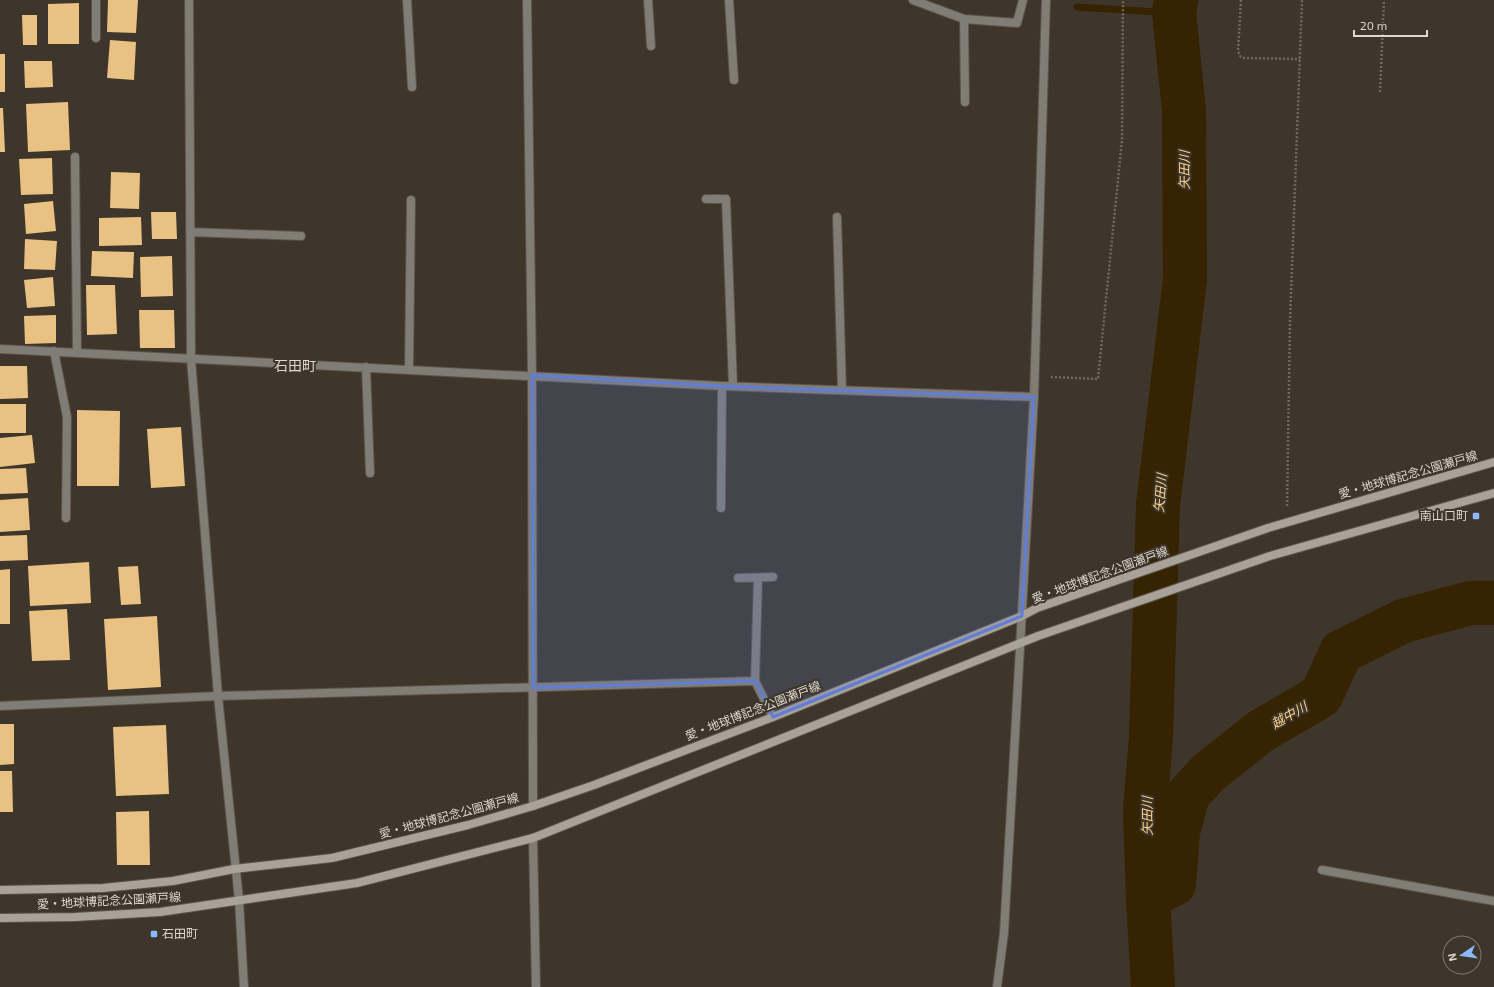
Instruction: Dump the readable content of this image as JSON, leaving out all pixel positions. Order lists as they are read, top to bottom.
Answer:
{
  "streets": {
    "main road": ["愛・地球博記念公園瀬戸線"]
  },
  "districts": ["石田町"],
  "water": ["矢田川", "越中川"],
  "places": {
    "transit": ["南山口町", "石田町"]
  },
  "scale_bar": "20 m",
  "north": "left"
}
